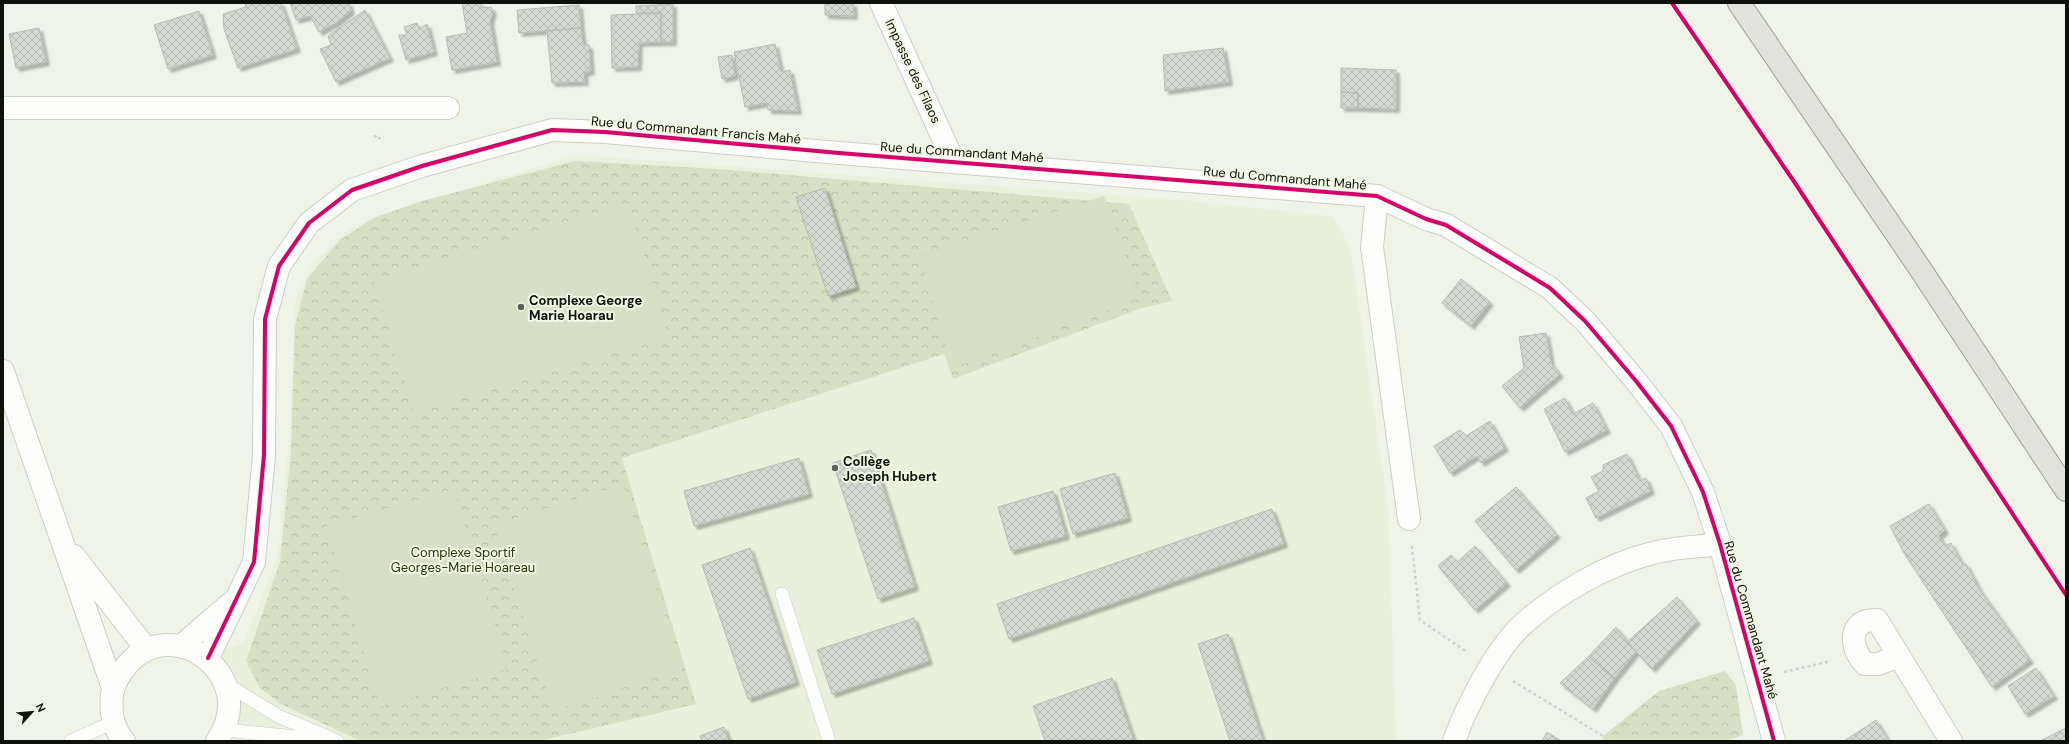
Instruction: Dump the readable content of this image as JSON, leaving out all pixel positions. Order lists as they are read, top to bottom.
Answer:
{
  "streets": {
    "street": ["Impasse des Filaos", "Rue du Commandant Francis Mahé", "Rue du Commandant Mahé"]
  },
  "crossings": [
    ["Impasse des Filaos", "Rue du Commandant Mahé"],
    ["Rue du Commandant Francis Mahé", "Rue du Commandant Mahé"]
  ],
  "parks": ["Complexe Sportif Georges-Marie Hoareau"],
  "places": ["Complexe George Marie Hoarau", "Collège Joseph Hubert"],
  "north": "top right"
}
